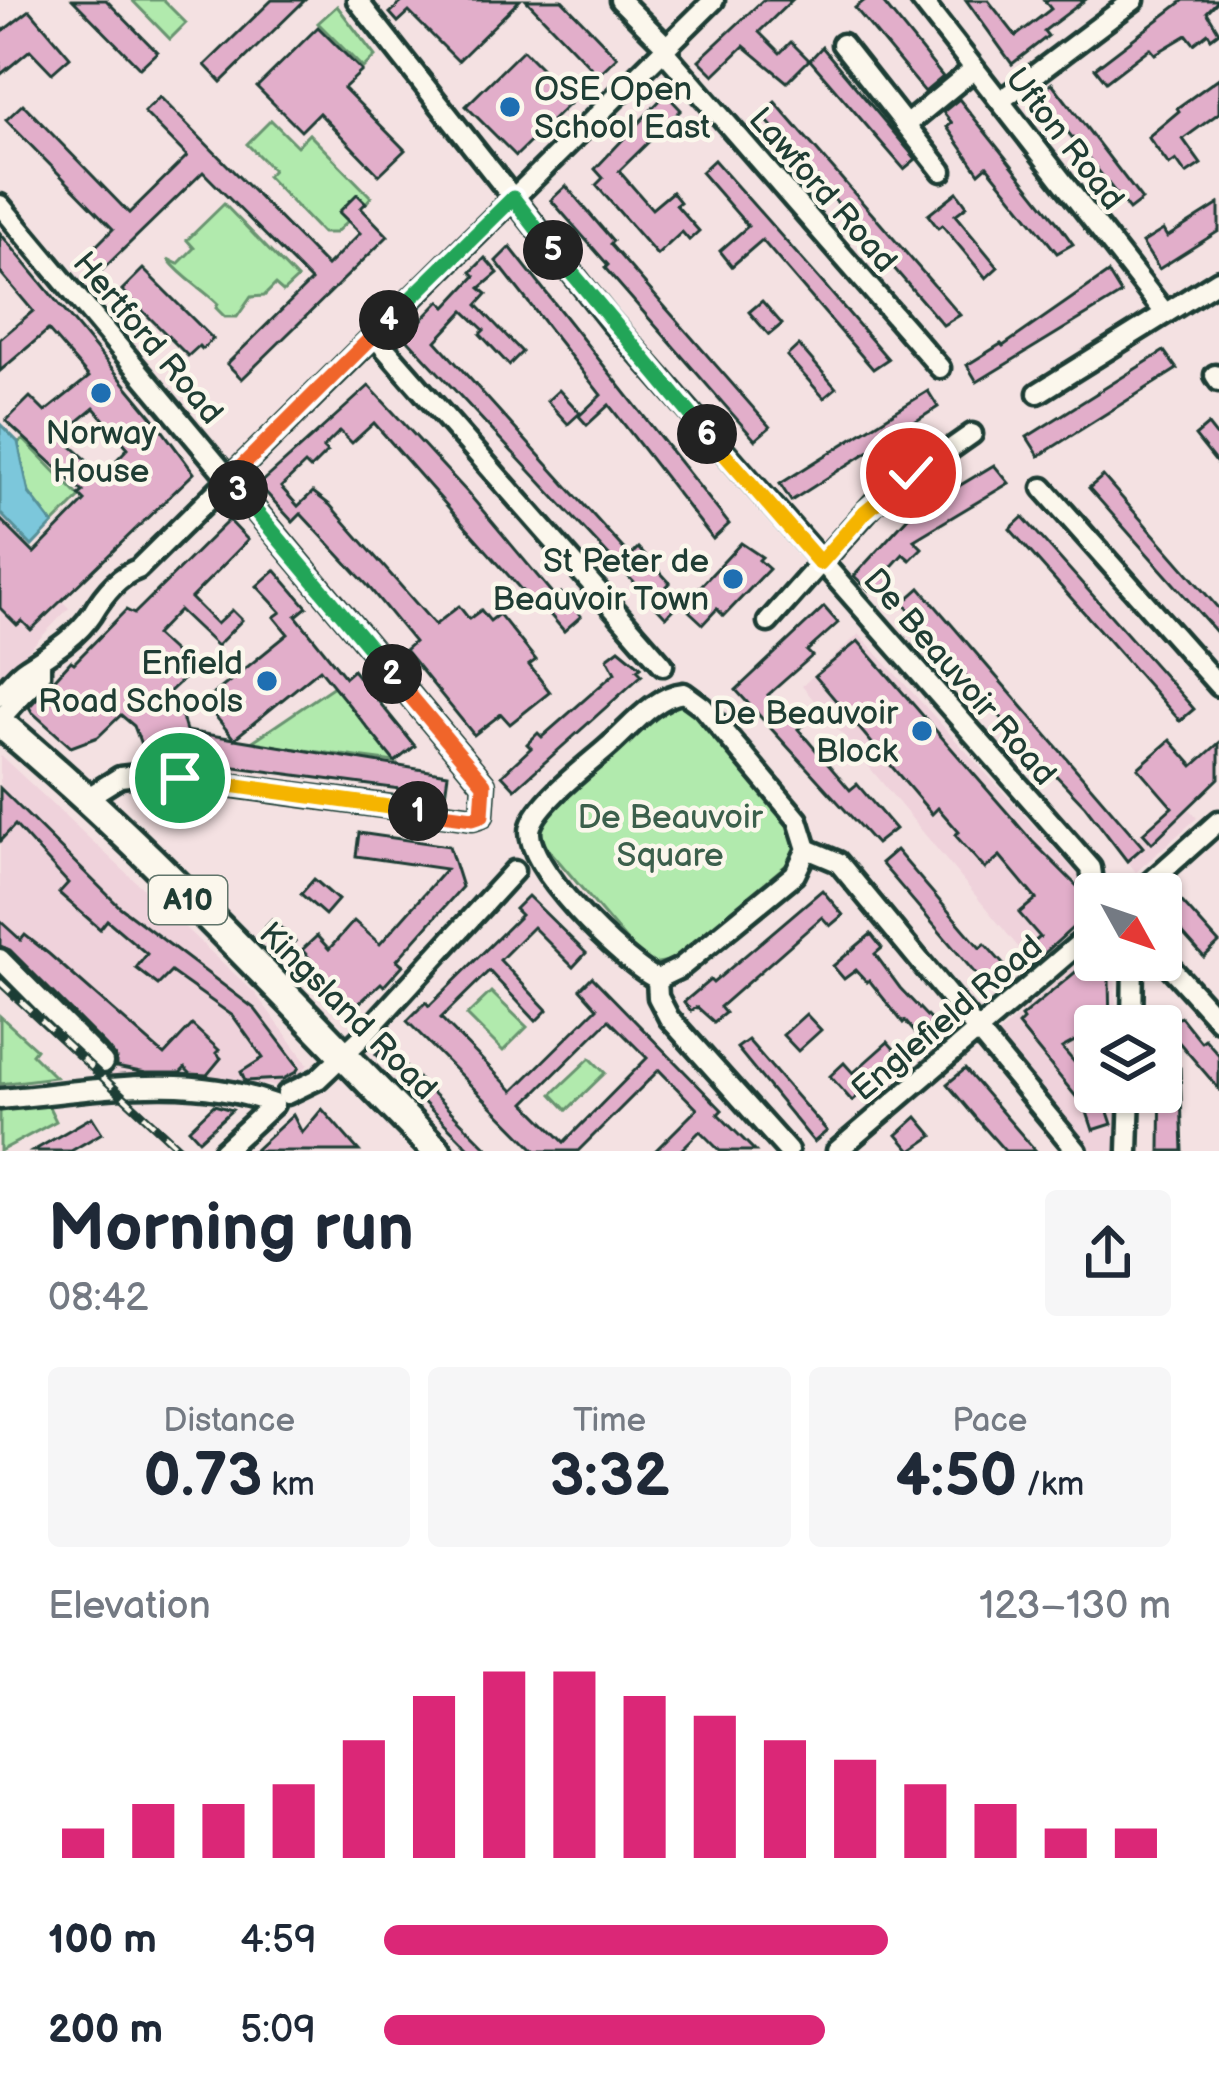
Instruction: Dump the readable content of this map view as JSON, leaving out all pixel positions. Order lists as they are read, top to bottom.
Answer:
{
  "streets": {
    "highway": ["A10", "Kingsland Road"],
    "street": [
      "Ufton Road",
      "Lawford Road",
      "Hertford Road",
      "De Beauvoir Road",
      "Englefield Road"
    ]
  },
  "crossings": [
    ["Hertford Road", "Kingsland Road"]
  ],
  "parks": ["De Beauvoir Square"],
  "places": [
    "OSE Open School East",
    "Norway House",
    "St Peter de Beauvoir Town",
    "Enfield Road Schools",
    "De Beauvoir Block"
  ],
  "north": "bottom right",
  "page": {
    "pins": [
      "5",
      "4",
      "6",
      "3",
      "2",
      "1"
    ],
    "heading": ["Morning run", "08:42"],
    "stats": [
      ["Distance", "0.73 km"],
      ["Time", "3:32"],
      ["Pace", "4:50 /km"]
    ],
    "chart": ["Elevation", "123–130 m"],
    "list": [
      {
        "name": "100 m",
        "note": "4:59"
      },
      {
        "name": "200 m",
        "note": "5:09"
      }
    ]
  }
}
